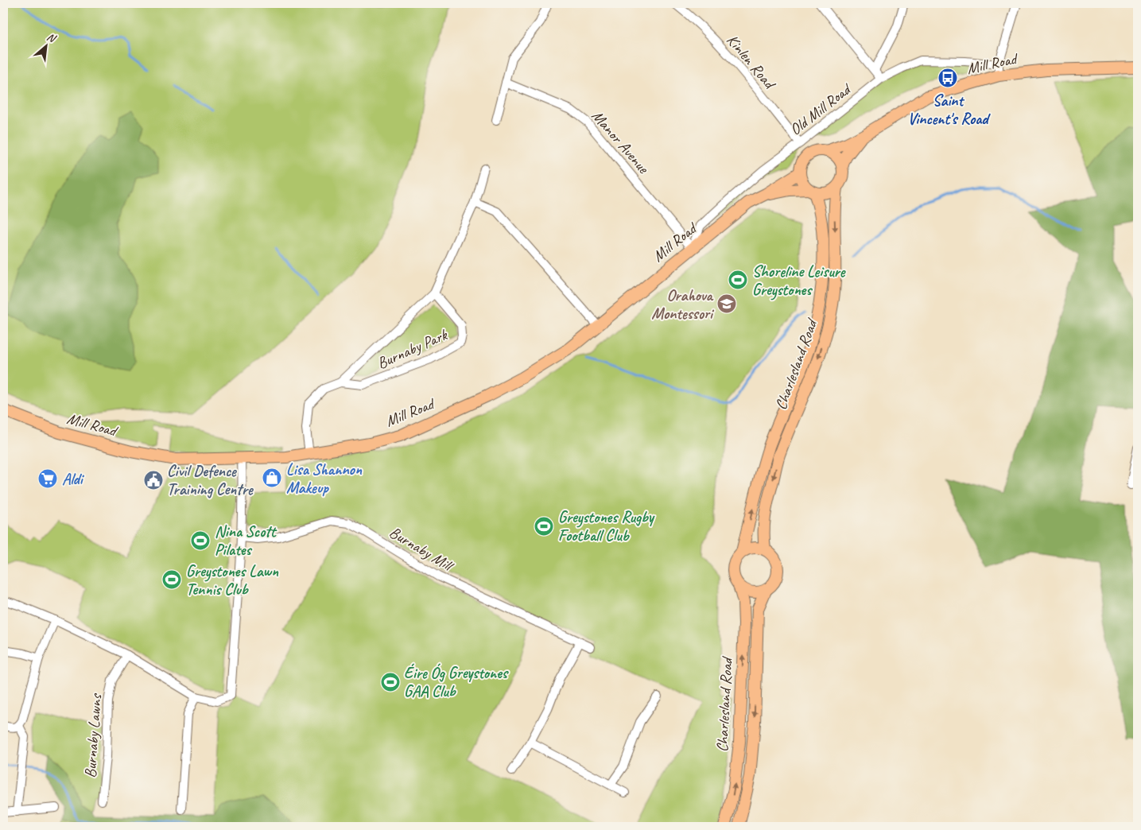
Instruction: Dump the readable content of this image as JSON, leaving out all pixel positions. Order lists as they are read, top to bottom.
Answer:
{
  "streets": {
    "main road": ["Mill Road", "Charlesland Road"],
    "street": [
      "Kinlen Road",
      "Old Mill Road",
      "Manor Avenue",
      "Burnaby Park",
      "Burnaby Mill",
      "Burnaby Lawns"
    ]
  },
  "crossings": [
    ["Kinlen Road", "Old Mill Road"],
    ["Mill Road", "Old Mill Road"],
    ["Mill Road", "Manor Avenue"],
    ["Mill Road", "Burnaby Park"],
    ["Mill Road", "Charlesland Road"],
    ["Old Mill Road", "Manor Avenue"]
  ],
  "places": {
    "bus stop": ["Saint Vincent's Road"],
    "sports": [
      "Shoreline Leisure Greystones",
      "Greystones Rugby Football Club",
      "Nina Scott Pilates",
      "Greystones Lawn Tennis Club",
      "Éire Óg Greystones GAA Club"
    ],
    "school or university": ["Orahova Montessori"],
    "shop": ["Lisa Shannon Makeup"],
    "supermarket": ["Aldi"],
    "public building": ["Civil Defence Training Centre"]
  },
  "north": "top right"
}
